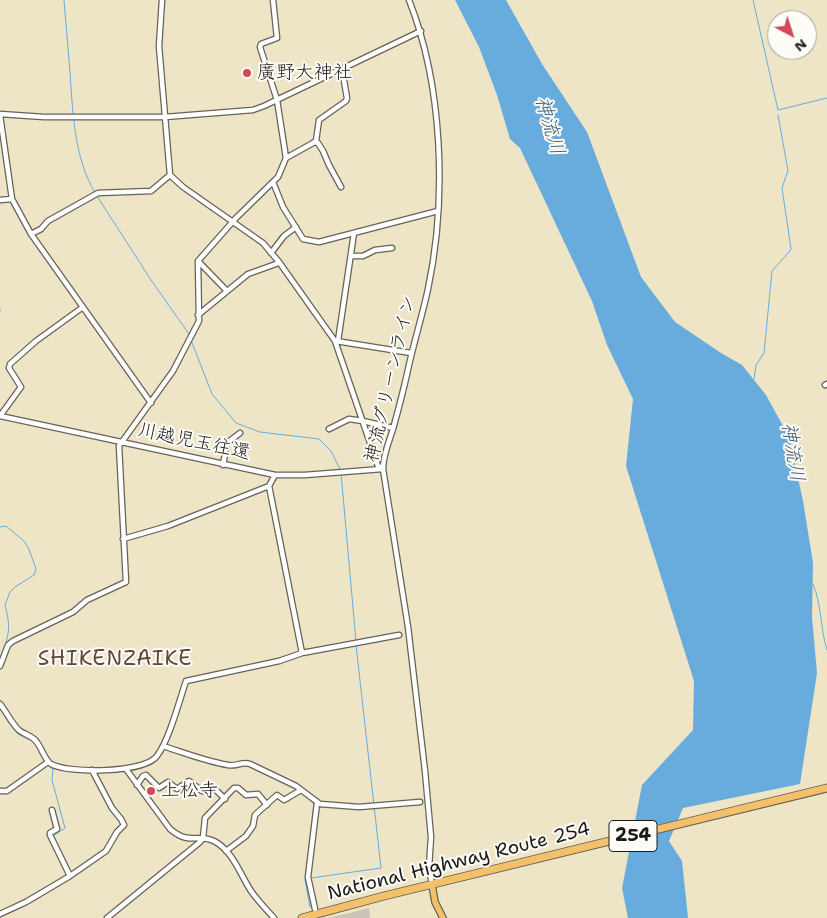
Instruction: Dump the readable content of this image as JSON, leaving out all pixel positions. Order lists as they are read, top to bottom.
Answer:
{
  "streets": {
    "highway": ["254", "National Highway Route 254"],
    "street": ["神流グリーンライン", "川越児玉往還"]
  },
  "crossings": [
    ["神流グリーンライン", "川越児玉往還"],
    ["神流グリーンライン", "National Highway Route 254"]
  ],
  "districts": ["SHIKENZAIKE"],
  "water": ["神流川"],
  "places": ["廣野大神社", "上松寺"],
  "north": "bottom right"
}
